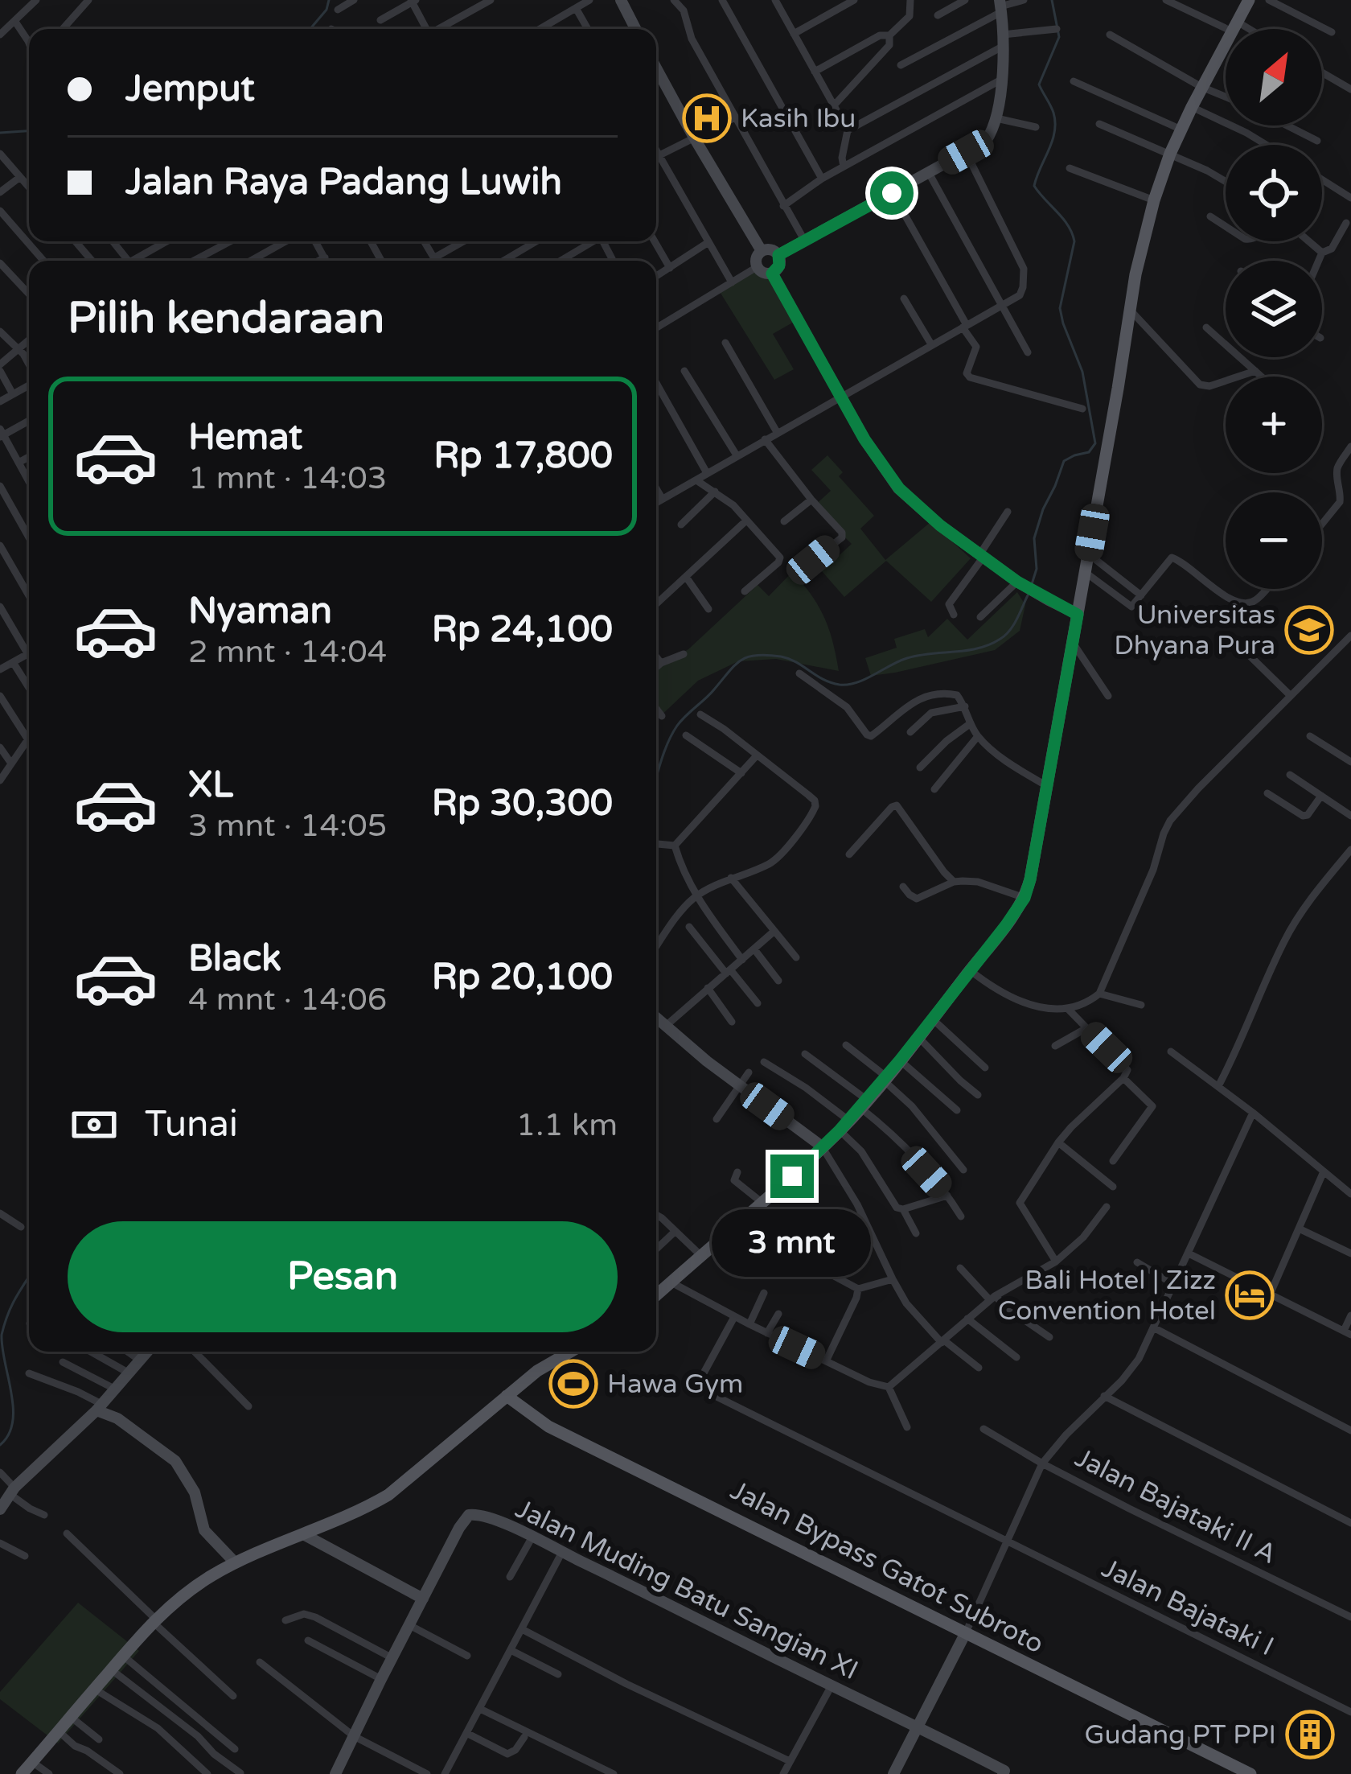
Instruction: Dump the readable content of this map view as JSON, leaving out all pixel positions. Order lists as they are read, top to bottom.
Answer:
{
  "streets": {
    "main road": ["Jalan Bypass Gatot Subroto"],
    "street": ["Jalan Bajataki II A", "Jalan Muding Batu Sangian XI", "Jalan Bajataki I"]
  },
  "places": {
    "hospital": ["Kasih Ibu"],
    "school or university": ["Universitas Dhyana Pura"],
    "hotel": ["Bali Hotel | Zizz Convention Hotel"],
    "sports": ["Hawa Gym"],
    "building": ["Gudang PT PPI"]
  },
  "north": "top right",
  "page": {
    "map_buttons": ["+", "−"],
    "banner": ["Jemput", "Jalan Raya Padang Luwih"],
    "heading": "Pilih kendaraan",
    "list": [
      {
        "name": "Hemat",
        "note": "1 mnt · 14:03",
        "value": "Rp 17,800"
      },
      {
        "name": "Nyaman",
        "note": "2 mnt · 14:04",
        "value": "Rp 24,100"
      },
      {
        "name": "XL",
        "note": "3 mnt · 14:05",
        "value": "Rp 30,300"
      },
      {
        "name": "Black",
        "note": "4 mnt · 14:06",
        "value": "Rp 20,100"
      }
    ],
    "pay": ["Tunai", "1.1 km"],
    "buttons": "Pesan",
    "bubble": "3 mnt"
  }
}
